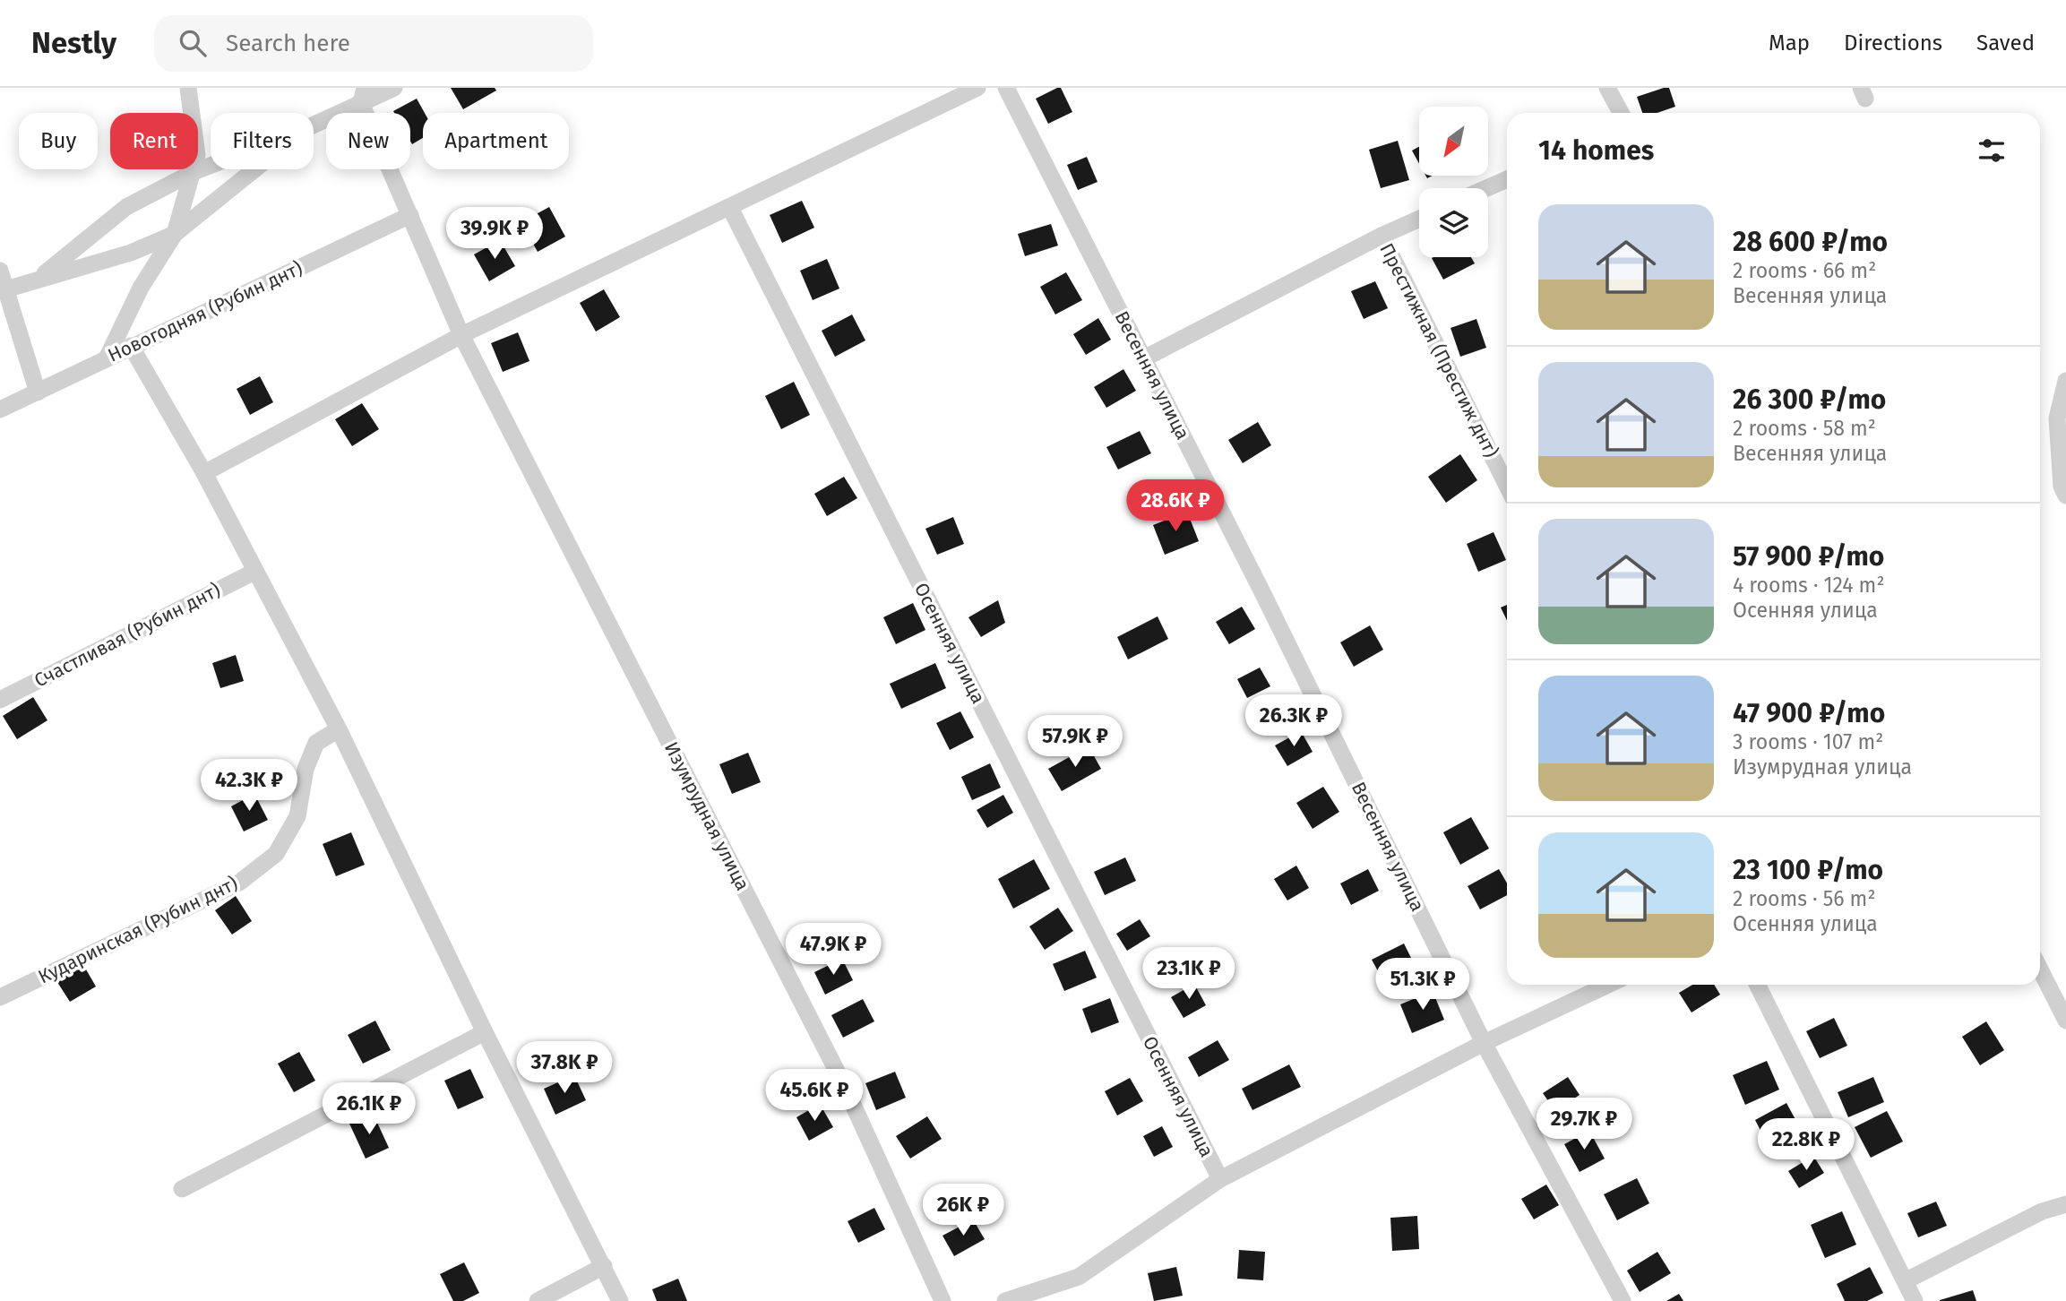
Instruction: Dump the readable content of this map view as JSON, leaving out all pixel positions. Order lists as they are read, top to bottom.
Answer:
{
  "streets": {
    "street": [
      "Новогодняя (Рубин днт)",
      "Престижная (Престиж днт)",
      "Весенняя улица",
      "Счастливая (Рубин днт)",
      "Осенняя улица",
      "Изумрудная улица",
      "Кударинская (Рубин днт)"
    ]
  },
  "crossings": [
    ["Новогодняя (Рубин днт)", "Изумрудная улица"]
  ],
  "north": "bottom left",
  "page": {
    "header": "Nestly",
    "search": "Search here",
    "nav": ["Map", "Directions", "Saved"],
    "chip": [
      "Buy",
      "Rent",
      "Filters",
      "New",
      "Apartment"
    ],
    "heading": "14 homes",
    "list": [
      {
        "name": "28 600 ₽/mo",
        "note": "2 rooms · 66 m² · Весенняя улица"
      },
      {
        "name": "26 300 ₽/mo",
        "note": "2 rooms · 58 m² · Весенняя улица"
      },
      {
        "name": "57 900 ₽/mo",
        "note": "4 rooms · 124 m² · Осенняя улица"
      },
      {
        "name": "47 900 ₽/mo",
        "note": "3 rooms · 107 m² · Изумрудная улица"
      },
      {
        "name": "23 100 ₽/mo",
        "note": "2 rooms · 56 m² · Осенняя улица"
      }
    ],
    "price": [
      "39.9K ₽",
      "28.6K ₽",
      "26.3K ₽",
      "57.9K ₽",
      "42.3K ₽",
      "47.9K ₽",
      "23.1K ₽",
      "51.3K ₽",
      "37.8K ₽",
      "45.6K ₽",
      "26.1K ₽",
      "29.7K ₽",
      "22.8K ₽",
      "26K ₽"
    ]
  }
}
